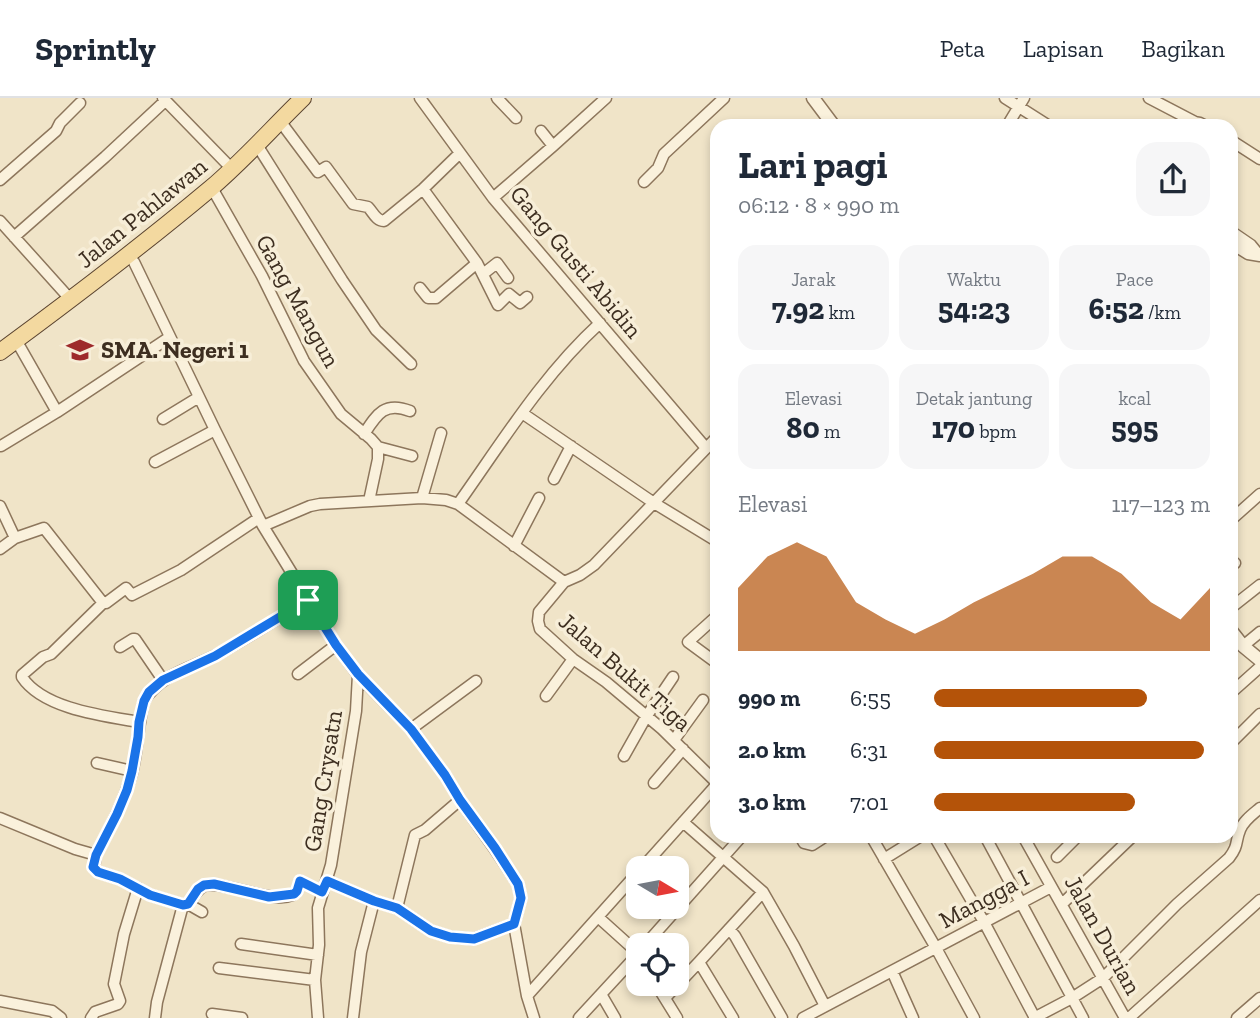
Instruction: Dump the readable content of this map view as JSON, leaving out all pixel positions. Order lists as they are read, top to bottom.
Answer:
{
  "streets": {
    "main road": ["Jalan Pahlawan"],
    "street": [
      "Gang Gusti Abidin",
      "Gang Mangun",
      "Jalan Bukit Tiga",
      "Gang Crysatn",
      "Mangga I",
      "Jalan Durian"
    ]
  },
  "crossings": [
    ["Jalan Pahlawan", "Gang Mangun"],
    ["Mangga I", "Jalan Durian"]
  ],
  "places": {
    "school or university": ["SMA. Negeri 1"]
  },
  "north": "right",
  "page": {
    "header": "Sprintly",
    "nav": ["Peta", "Lapisan", "Bagikan"],
    "heading": ["Lari pagi", "06:12 · 8 × 990 m"],
    "stats": [
      ["Jarak", "7.92 km"],
      ["Waktu", "54:23"],
      ["Pace", "6:52 /km"],
      ["Elevasi", "80 m"],
      ["Detak jantung", "170 bpm"],
      ["kcal", "595"]
    ],
    "chart": ["Elevasi", "117–123 m"],
    "list": [
      {
        "name": "990 m",
        "note": "6:55"
      },
      {
        "name": "2.0 km",
        "note": "6:31"
      },
      {
        "name": "3.0 km",
        "note": "7:01"
      }
    ]
  }
}
